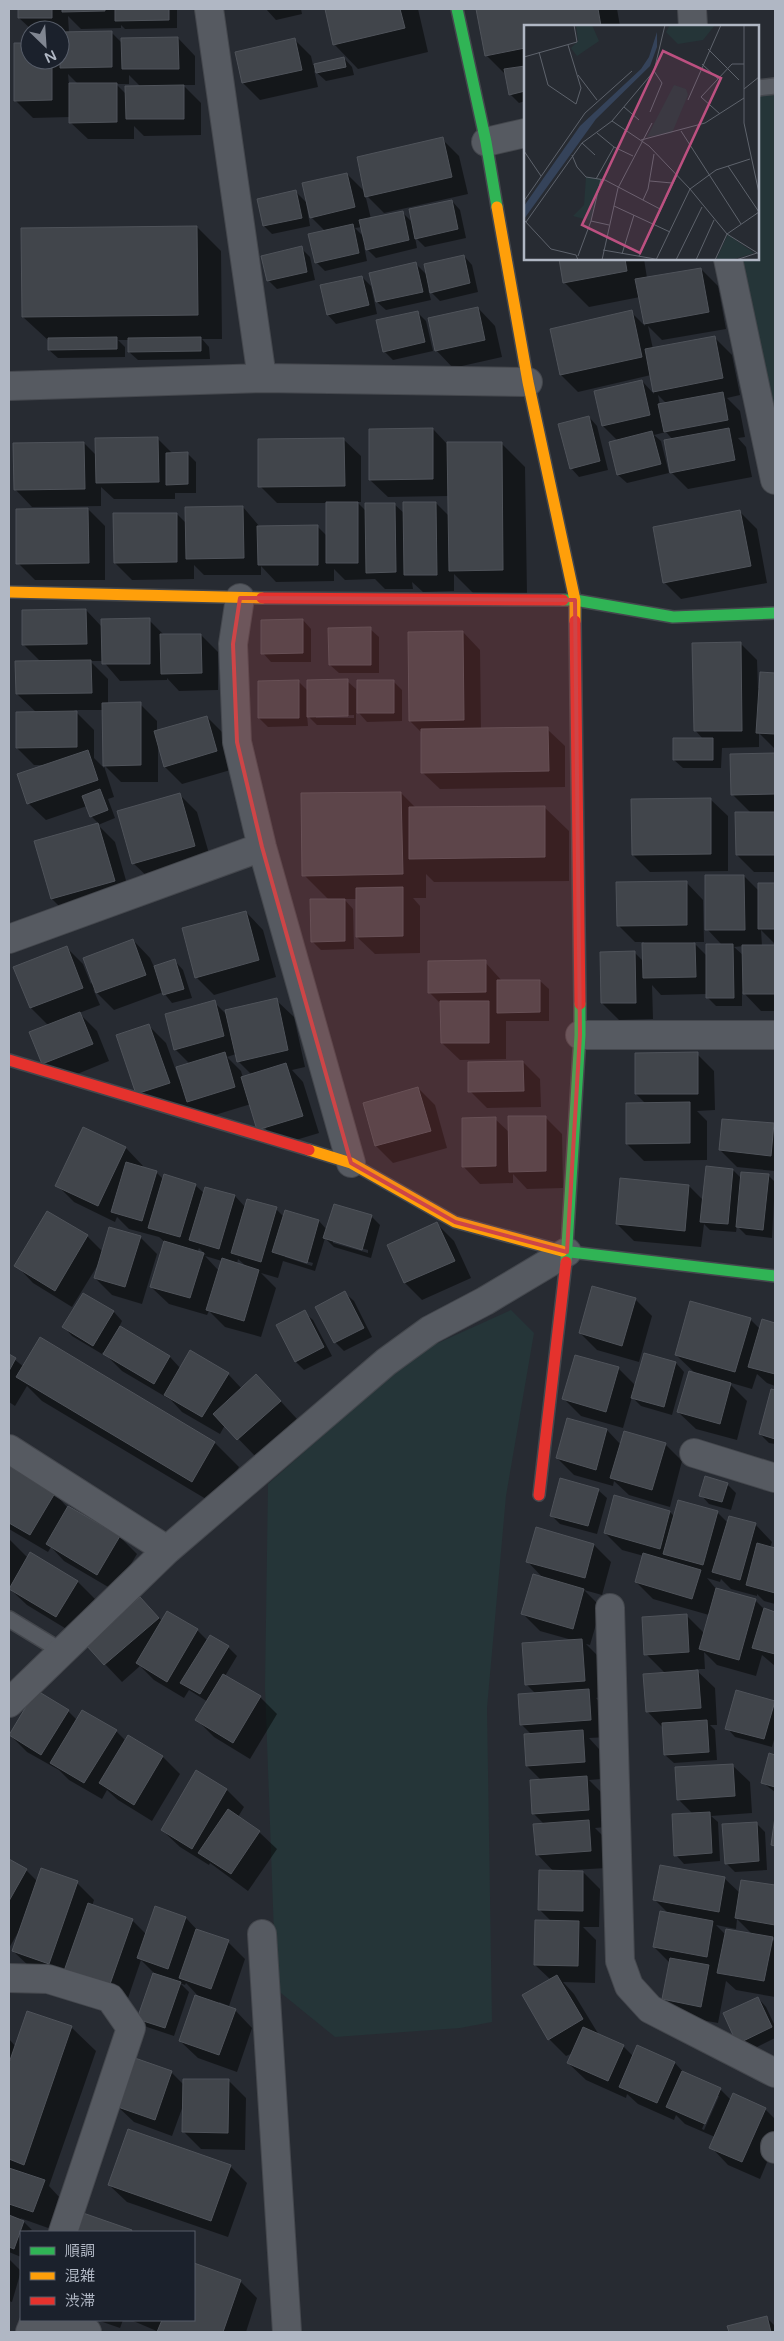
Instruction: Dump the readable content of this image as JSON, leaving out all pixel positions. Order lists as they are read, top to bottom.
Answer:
{
  "legend": ["順調", "混雑", "渋滞"],
  "north": "bottom right"
}
